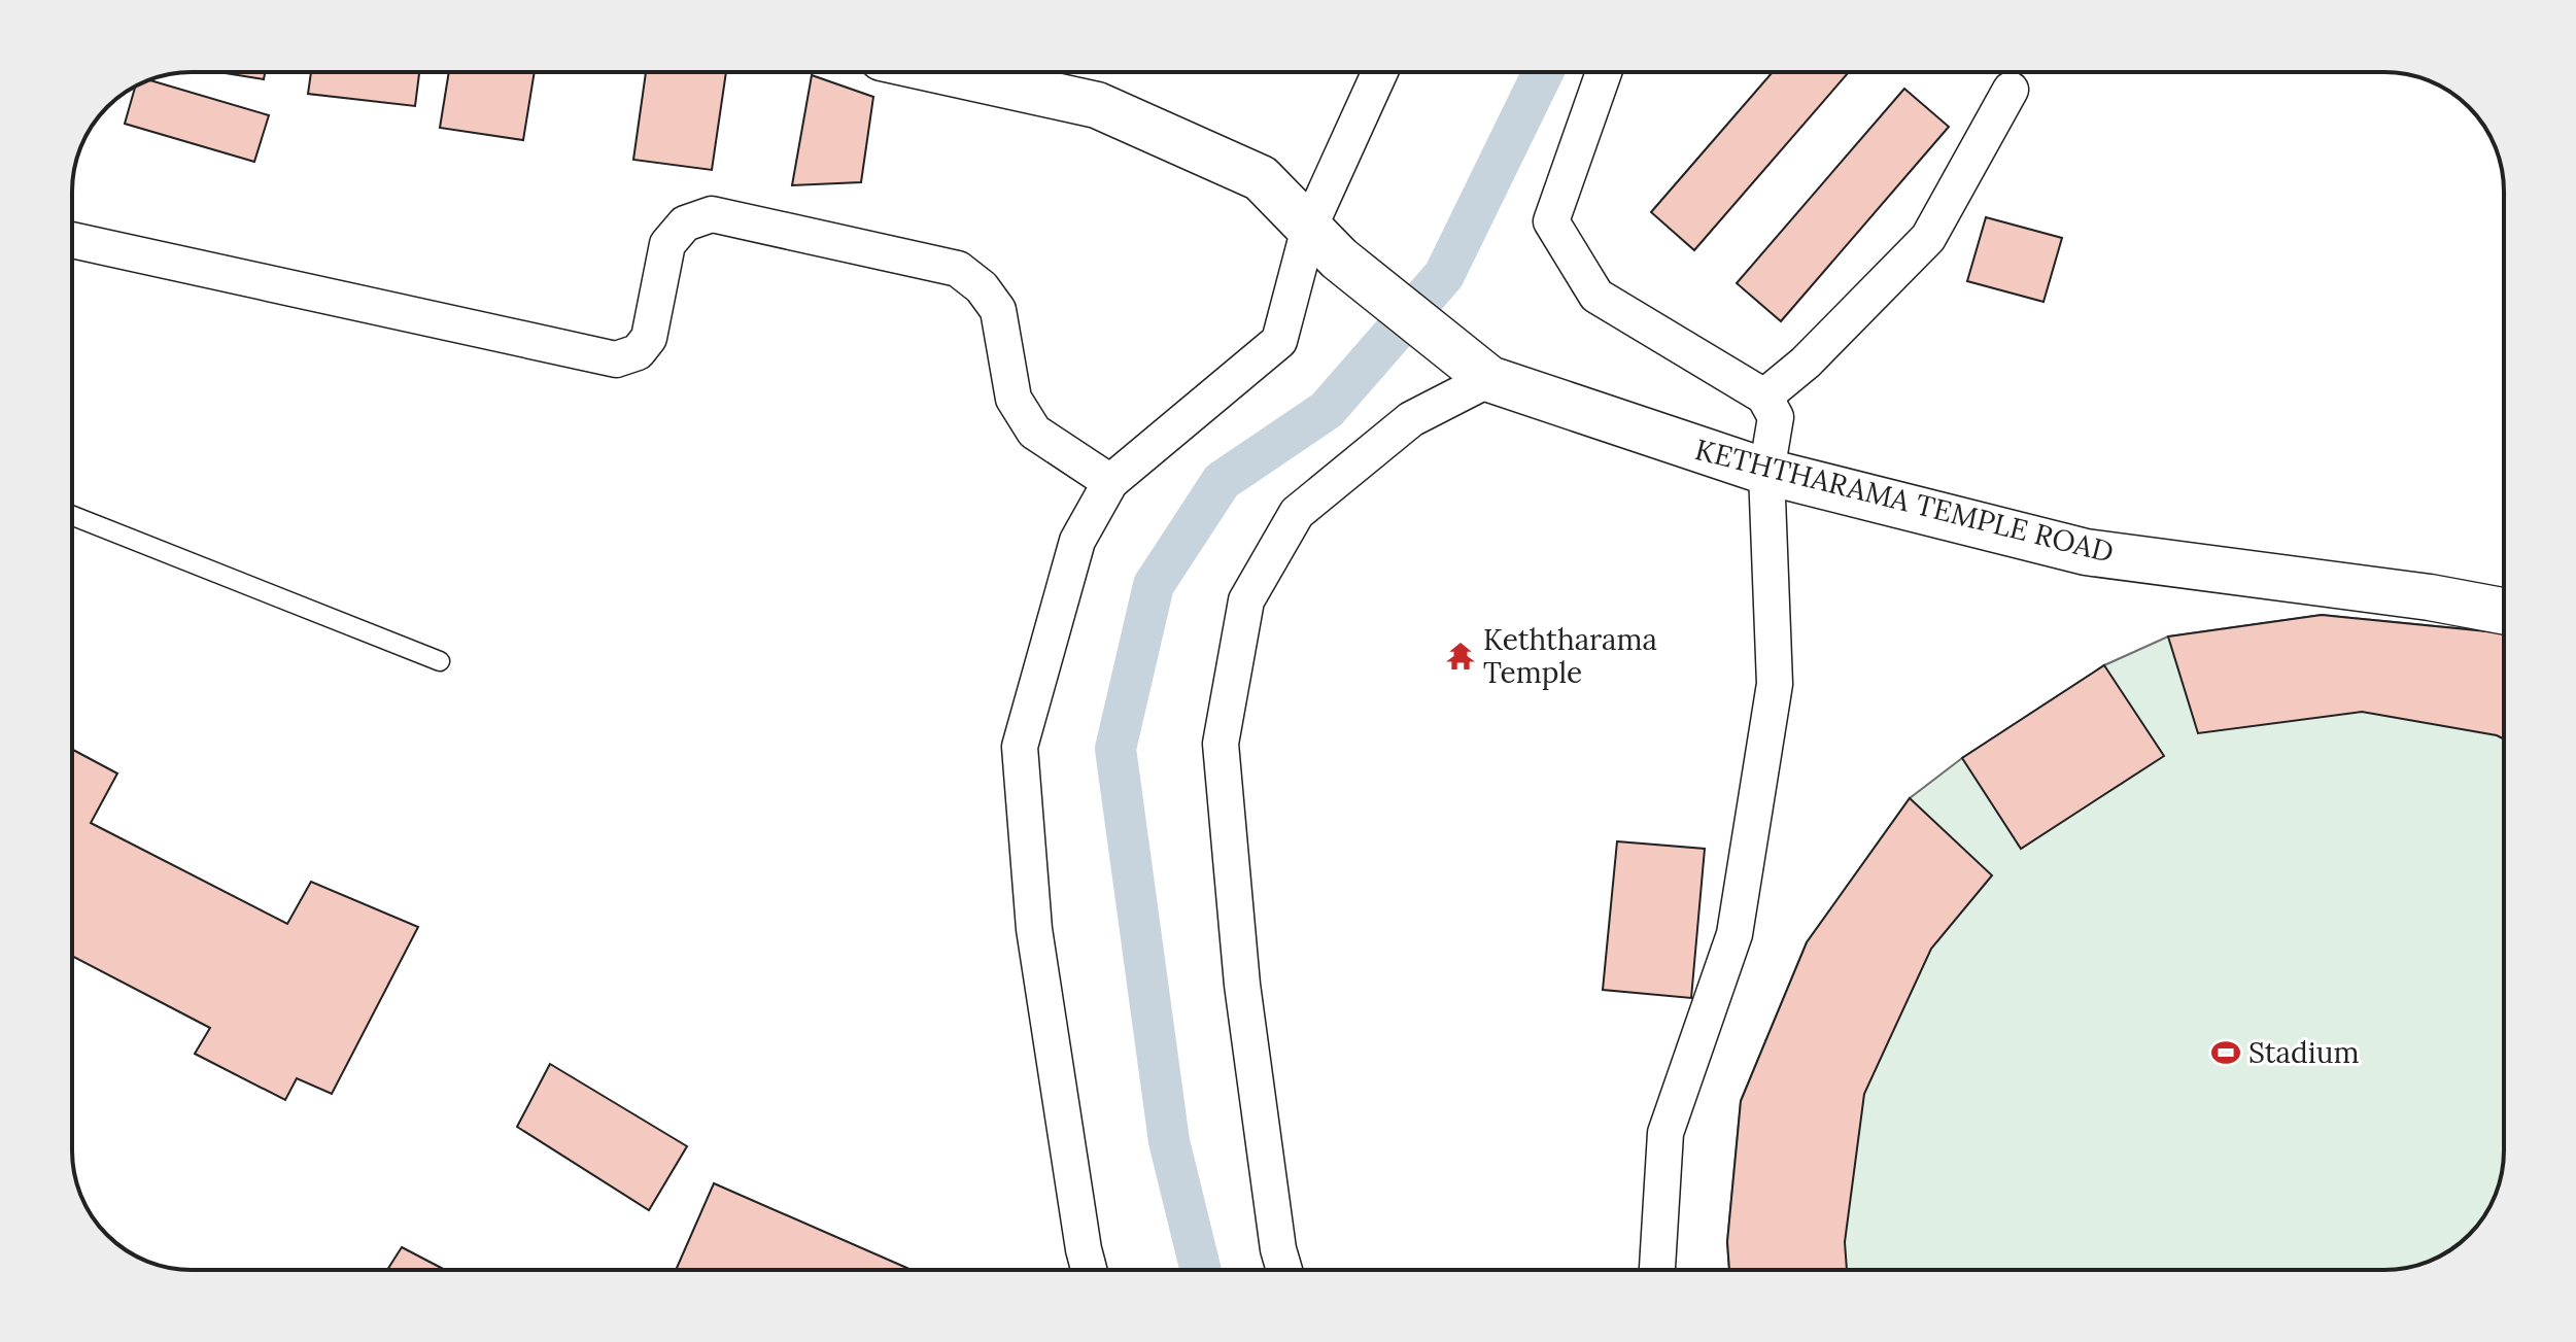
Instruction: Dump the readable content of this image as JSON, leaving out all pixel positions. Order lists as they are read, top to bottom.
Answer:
{
  "streets": {
    "street": ["KETHTHARAMA TEMPLE ROAD"]
  },
  "places": {
    "temple": ["Keththarama Temple"],
    "sports": ["Stadium"]
  }
}
